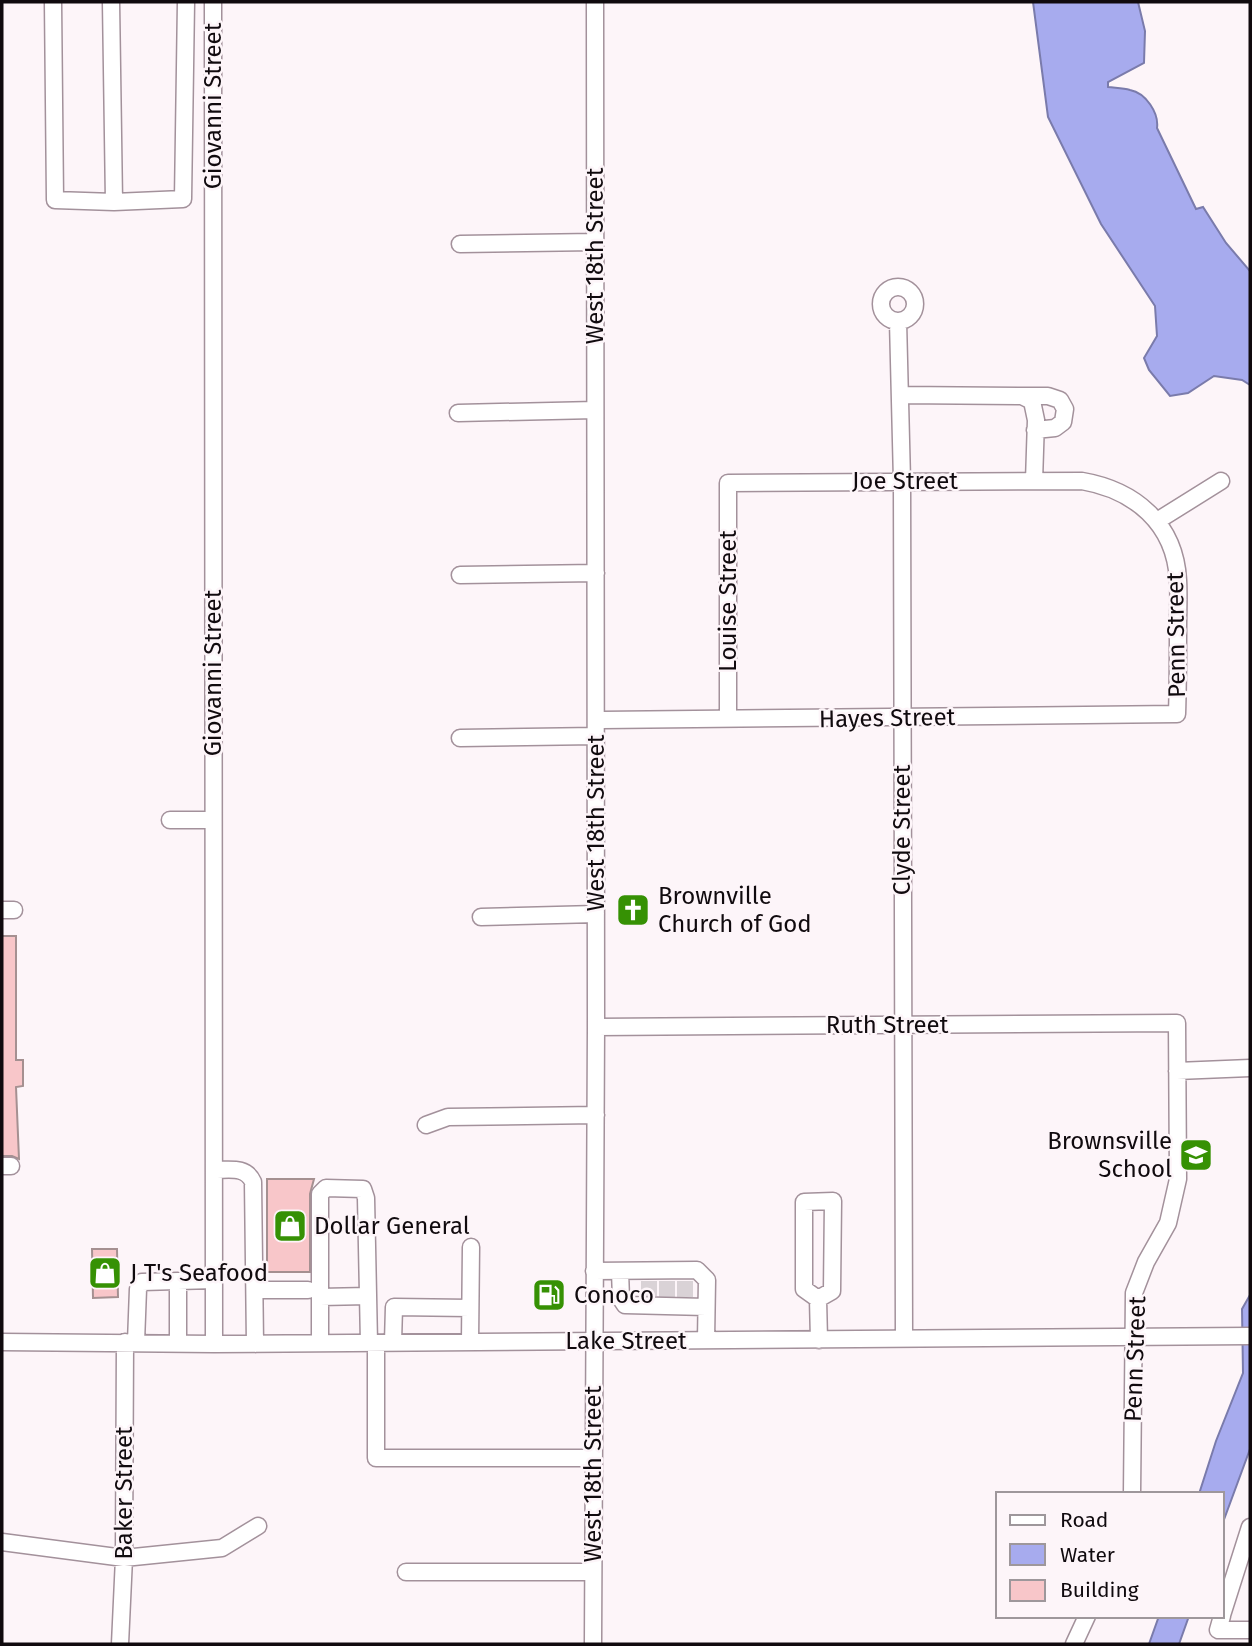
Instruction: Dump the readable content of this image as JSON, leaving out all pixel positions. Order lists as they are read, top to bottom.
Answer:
{
  "streets": {
    "street": [
      "Giovanni Street",
      "West 18th Street",
      "Joe Street",
      "Louise Street",
      "Penn Street",
      "Hayes Street",
      "Clyde Street",
      "Ruth Street",
      "Lake Street",
      "Baker Street"
    ]
  },
  "crossings": [
    ["Giovanni Street", "Lake Street"],
    ["West 18th Street", "Hayes Street"],
    ["West 18th Street", "Ruth Street"],
    ["West 18th Street", "Lake Street"],
    ["Joe Street", "Louise Street"],
    ["Joe Street", "Penn Street"],
    ["Joe Street", "Clyde Street"],
    ["Louise Street", "Hayes Street"],
    ["Penn Street", "Hayes Street"],
    ["Penn Street", "Ruth Street"],
    ["Penn Street", "Lake Street"],
    ["Hayes Street", "Clyde Street"],
    ["Clyde Street", "Ruth Street"],
    ["Clyde Street", "Lake Street"],
    ["Lake Street", "Baker Street"]
  ],
  "places": {
    "church": ["Brownville Church of God"],
    "school or university": ["Brownsville School"],
    "shop": ["Dollar General", "J T's Seafood"],
    "fuel station": ["Conoco"]
  },
  "legend": ["Road", "Water", "Building"]
}
